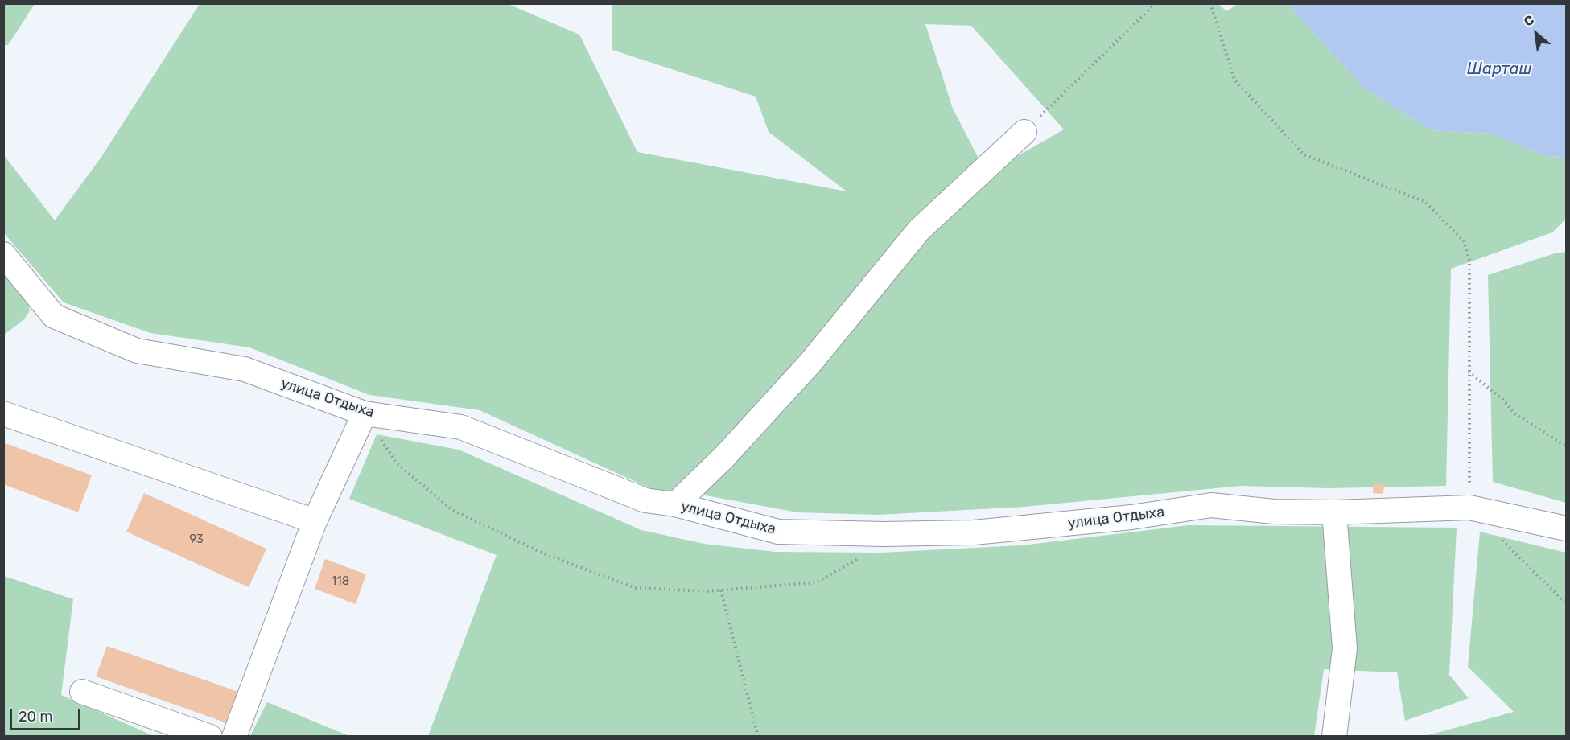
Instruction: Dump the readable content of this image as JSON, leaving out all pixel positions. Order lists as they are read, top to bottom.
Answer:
{
  "streets": {
    "street": ["улица Отдыха"]
  },
  "water": ["Шарташ"],
  "house_numbers": ["93", "118"],
  "scale_bar": "20 m",
  "north": "top left"
}
